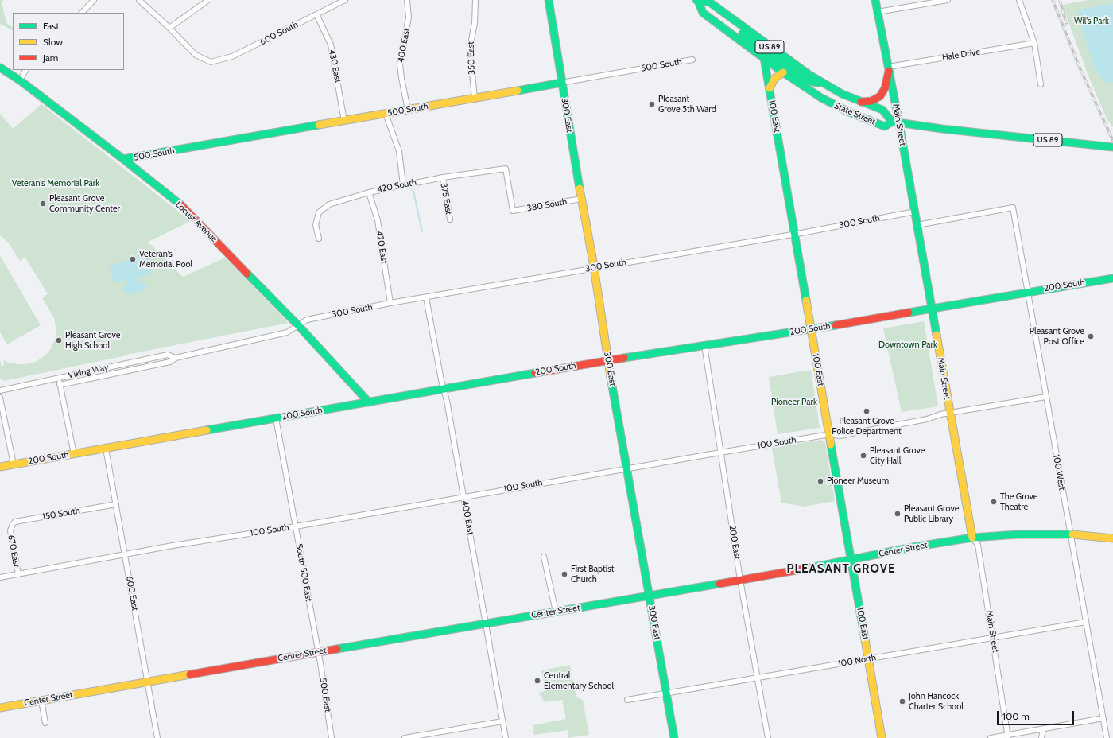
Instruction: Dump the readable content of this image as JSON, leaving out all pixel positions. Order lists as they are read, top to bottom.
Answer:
{
  "streets": {
    "street": [
      "600 South",
      "400 East",
      "US 89",
      "Hale Drive",
      "350 East",
      "500 South",
      "430 East",
      "State Street",
      "300 East",
      "100 East",
      "Main Street",
      "420 South",
      "375 East",
      "380 South",
      "Locust Avenue",
      "300 South",
      "420 East",
      "200 South",
      "Viking Way",
      "100 South",
      "100 West",
      "150 South",
      "200 East",
      "Center Street",
      "670 East",
      "South 500 East",
      "600 East",
      "100 North",
      "500 East"
    ]
  },
  "crossings": [
    ["600 South", "430 East"],
    ["400 East", "500 South"],
    ["400 East", "300 South"],
    ["400 East", "200 South"],
    ["400 East", "100 South"],
    ["400 East", "Center Street"],
    ["Hale Drive", "Main Street"],
    ["350 East", "500 South"],
    ["500 South", "430 East"],
    ["500 South", "300 East"],
    ["500 South", "Locust Avenue"],
    ["State Street", "100 East"],
    ["State Street", "Main Street"],
    ["300 East", "380 South"],
    ["300 East", "300 South"],
    ["300 East", "200 South"],
    ["300 East", "100 South"],
    ["300 East", "Center Street"],
    ["300 East", "100 North"],
    ["100 East", "300 South"],
    ["100 East", "200 South"],
    ["100 East", "100 South"],
    ["100 East", "Center Street"],
    ["100 East", "100 North"],
    ["Main Street", "300 South"],
    ["Main Street", "200 South"],
    ["Main Street", "100 South"],
    ["Main Street", "100 West"],
    ["Main Street", "Center Street"],
    ["Main Street", "100 North"],
    ["420 South", "375 East"],
    ["420 South", "380 South"],
    ["420 South", "420 East"],
    ["Locust Avenue", "300 South"],
    ["Locust Avenue", "200 South"],
    ["Locust Avenue", "Viking Way"],
    ["300 South", "420 East"],
    ["300 South", "Viking Way"],
    ["200 South", "100 West"],
    ["200 South", "200 East"],
    ["200 South", "South 500 East"],
    ["200 South", "600 East"],
    ["100 South", "100 West"],
    ["100 South", "200 East"],
    ["100 South", "670 East"],
    ["100 South", "South 500 East"],
    ["100 South", "600 East"],
    ["100 West", "Center Street"],
    ["100 West", "100 North"],
    ["150 South", "670 East"],
    ["150 South", "600 East"],
    ["200 East", "Center Street"],
    ["200 East", "100 North"],
    ["Center Street", "South 500 East"],
    ["Center Street", "600 East"],
    ["Center Street", "500 East"],
    ["South 500 East", "500 East"]
  ],
  "districts": ["PLEASANT GROVE"],
  "parks": [
    "Wil's Park",
    "Veteran's Memorial Park",
    "Downtown Park",
    "Pioneer Park"
  ],
  "places": [
    "Pleasant Grove 5th Ward",
    "Pleasant Grove Community Center",
    "Veteran's Memorial Pool",
    "Pleasant Grove Post Office",
    "Pleasant Grove High School",
    "Pleasant Grove Police Department",
    "Pleasant Grove City Hall",
    "Pioneer Museum",
    "The Grove Theatre",
    "Pleasant Grove Public Library",
    "First Baptist Church",
    "Central Elementary School",
    "John Hancock Charter School"
  ],
  "legend": ["Fast", "Slow", "Jam"],
  "scale_bar": "100 m"
}
